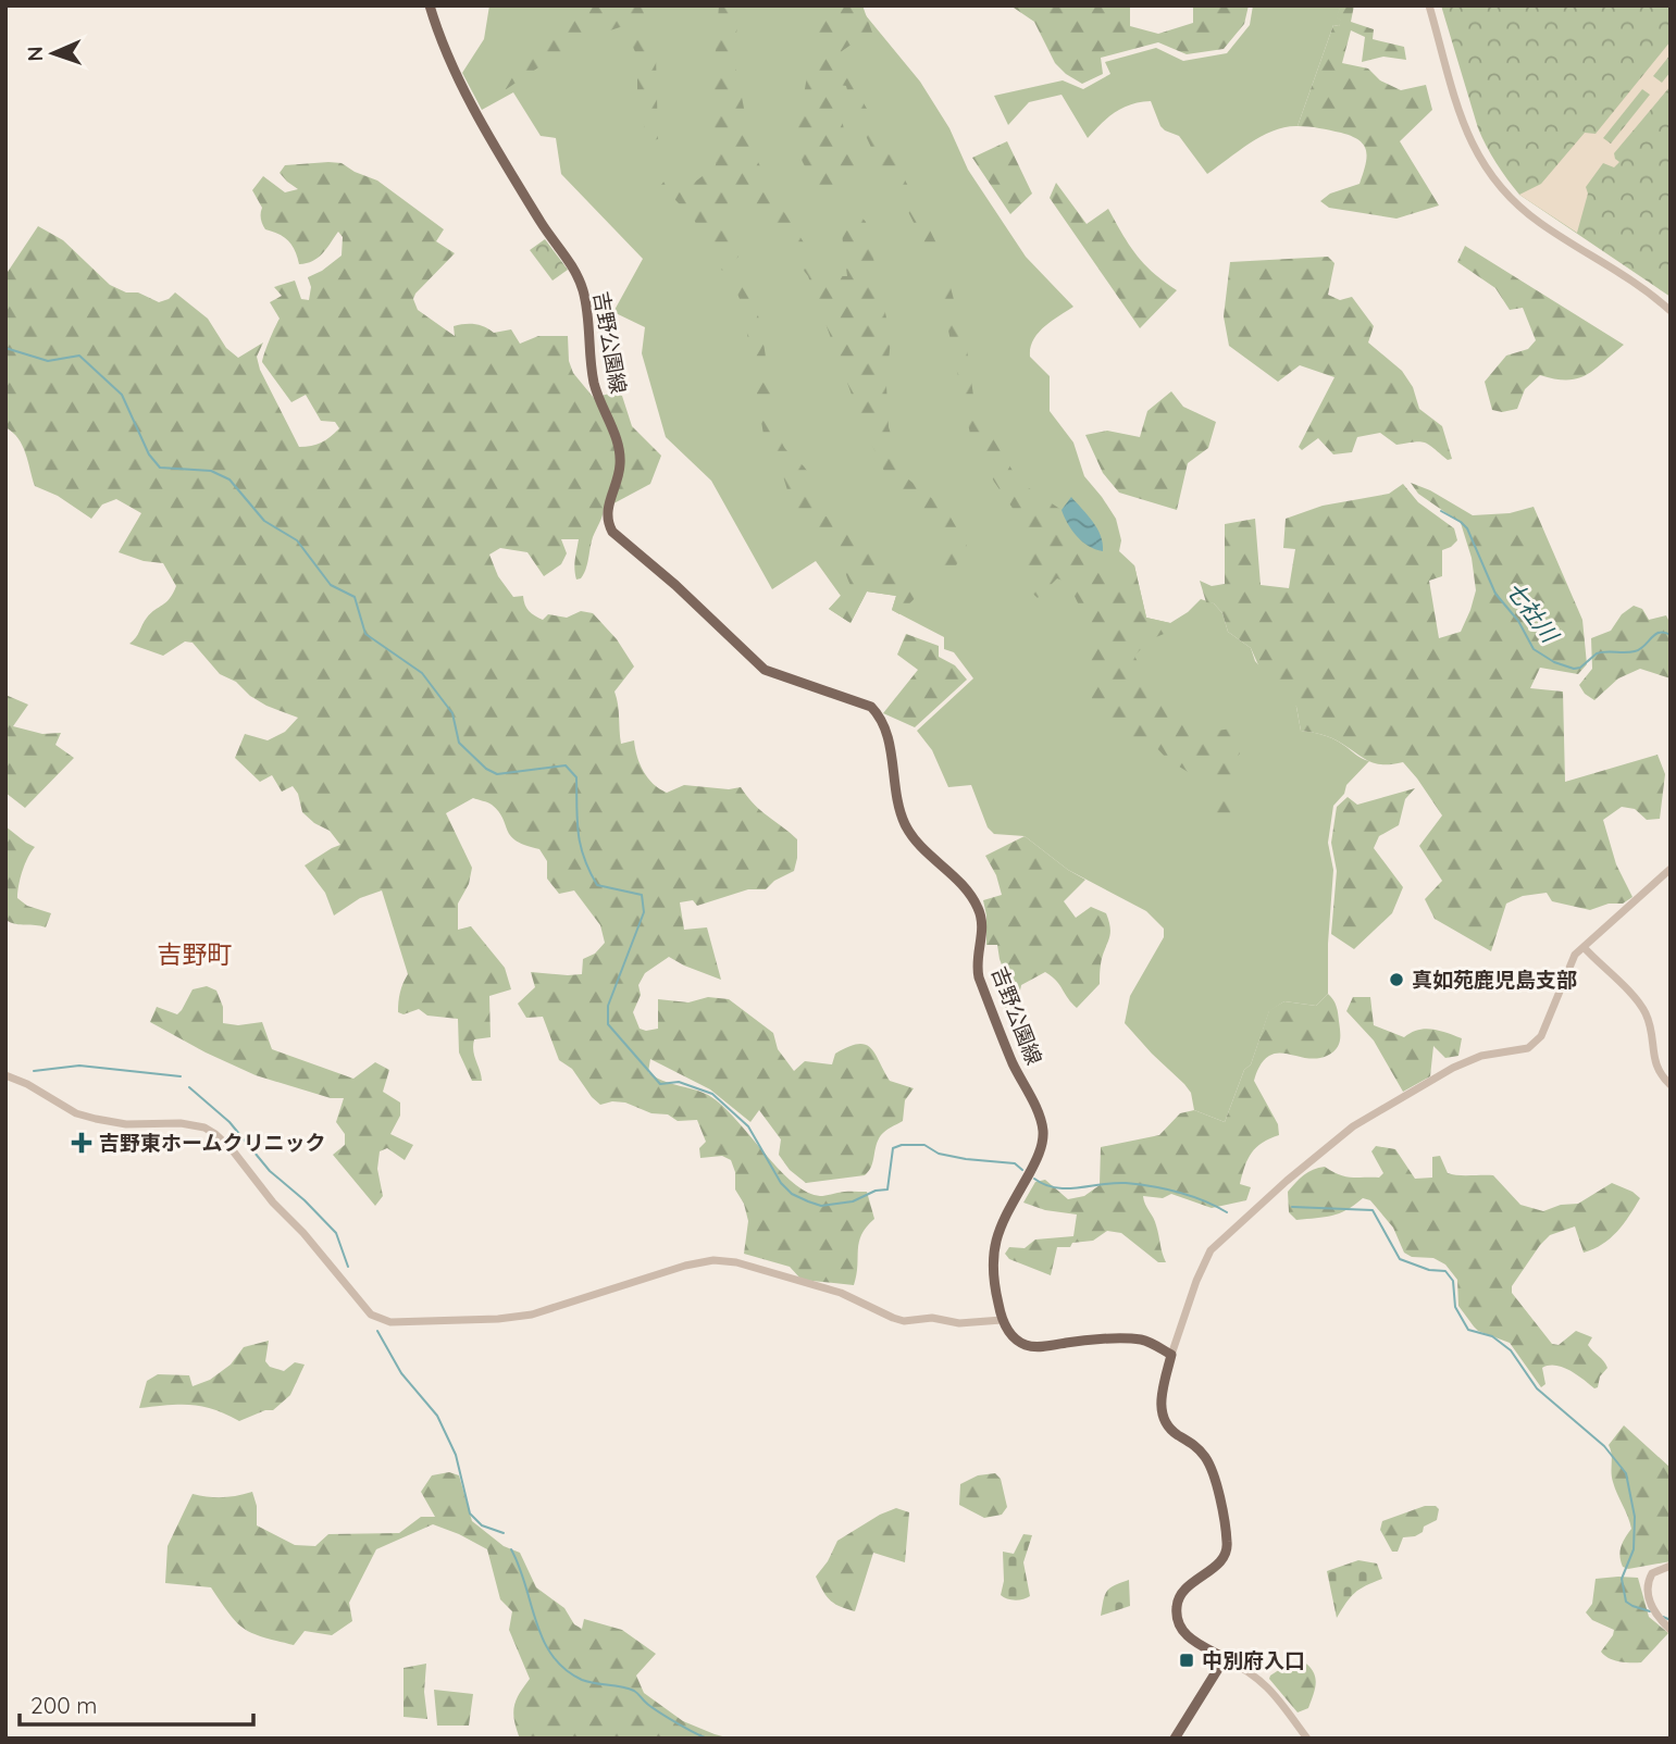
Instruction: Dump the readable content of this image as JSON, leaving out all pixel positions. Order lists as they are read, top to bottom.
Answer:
{
  "streets": {
    "main road": ["吉野公園線"]
  },
  "districts": ["吉野町"],
  "water": ["七社川"],
  "places": {
    "other": ["真如苑鹿児島支部"],
    "health": ["吉野東ホームクリニック"],
    "transit": ["中別府入口"]
  },
  "scale_bar": "200 m",
  "north": "left"
}
